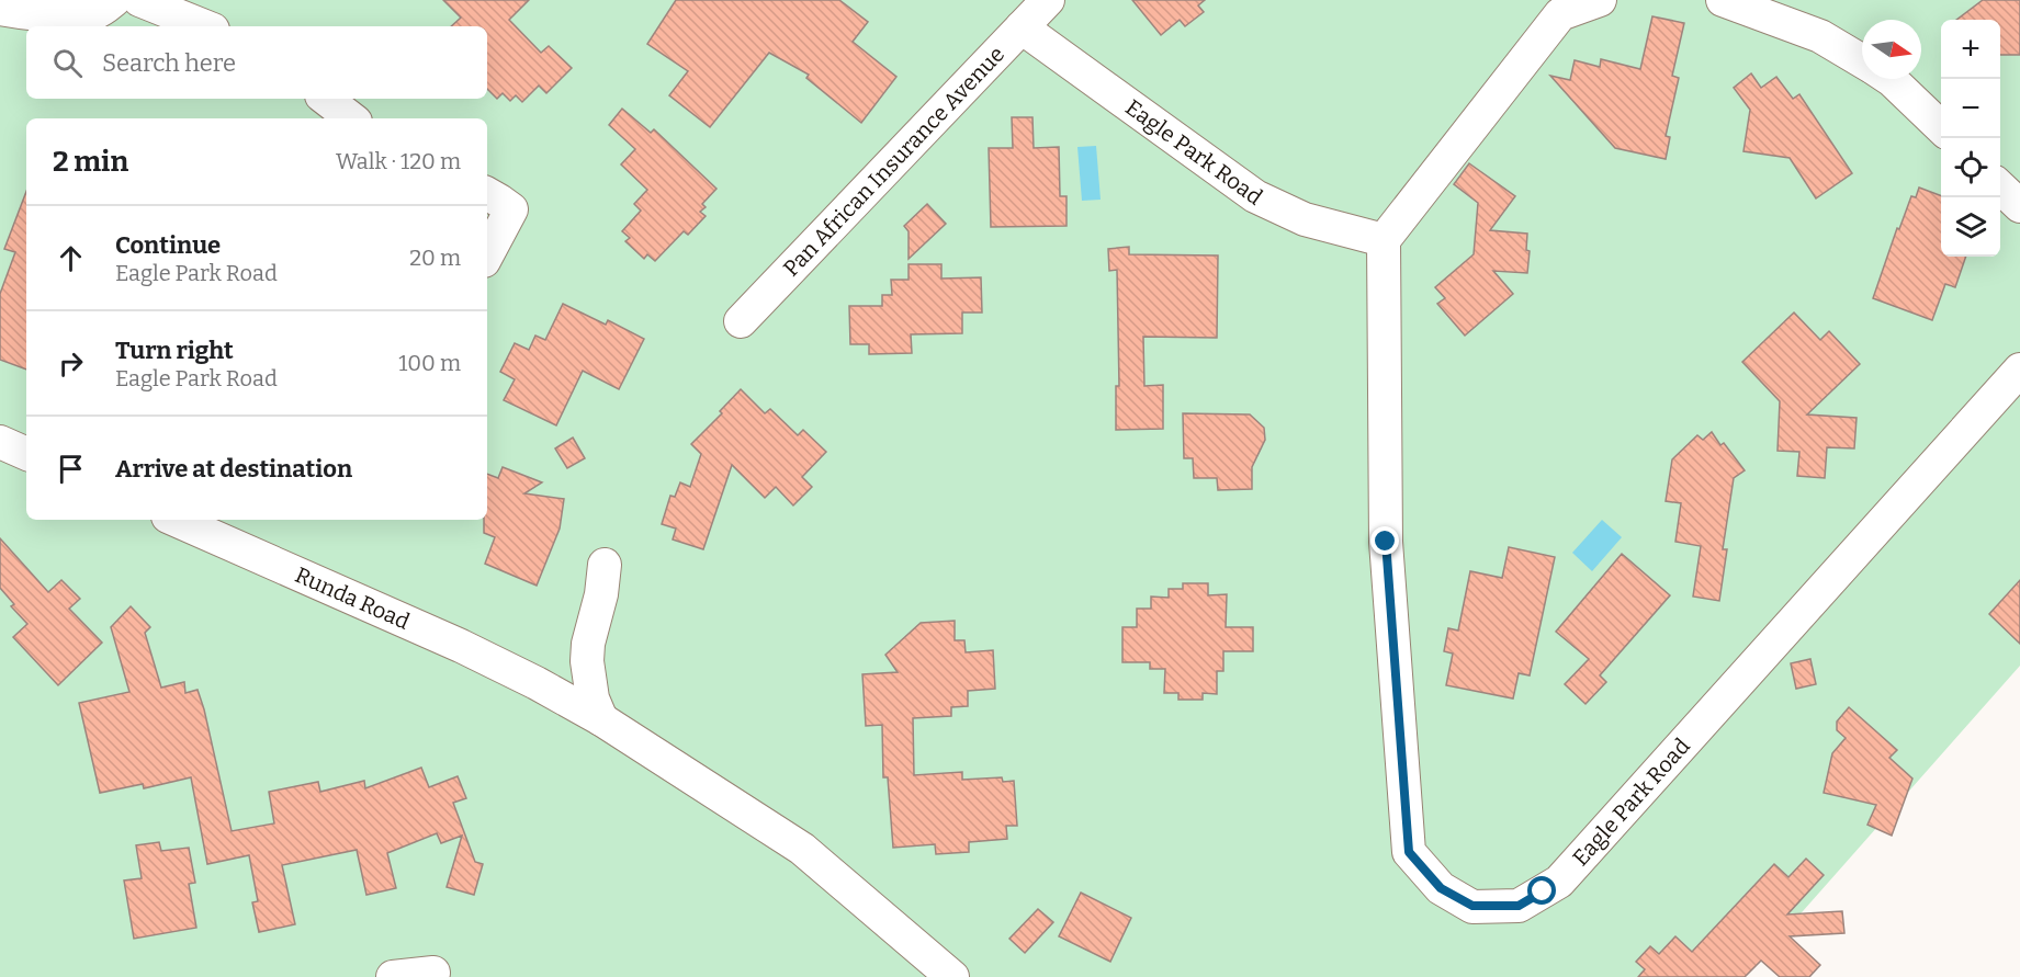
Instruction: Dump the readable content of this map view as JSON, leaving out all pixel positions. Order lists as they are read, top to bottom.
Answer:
{
  "streets": {
    "street": ["Eagle Park Road", "Pan African Insurance Avenue", "Runda Road"]
  },
  "crossings": [
    ["Eagle Park Road", "Pan African Insurance Avenue"]
  ],
  "north": "right",
  "page": {
    "map_buttons": ["+", "−"],
    "search": "Search here",
    "heading": ["2 min", "Walk · 120 m"],
    "list": [
      ["Continue", "Eagle Park Road", "20 m"],
      ["Turn right", "Eagle Park Road", "100 m"],
      "Arrive at destination"
    ]
  }
}
